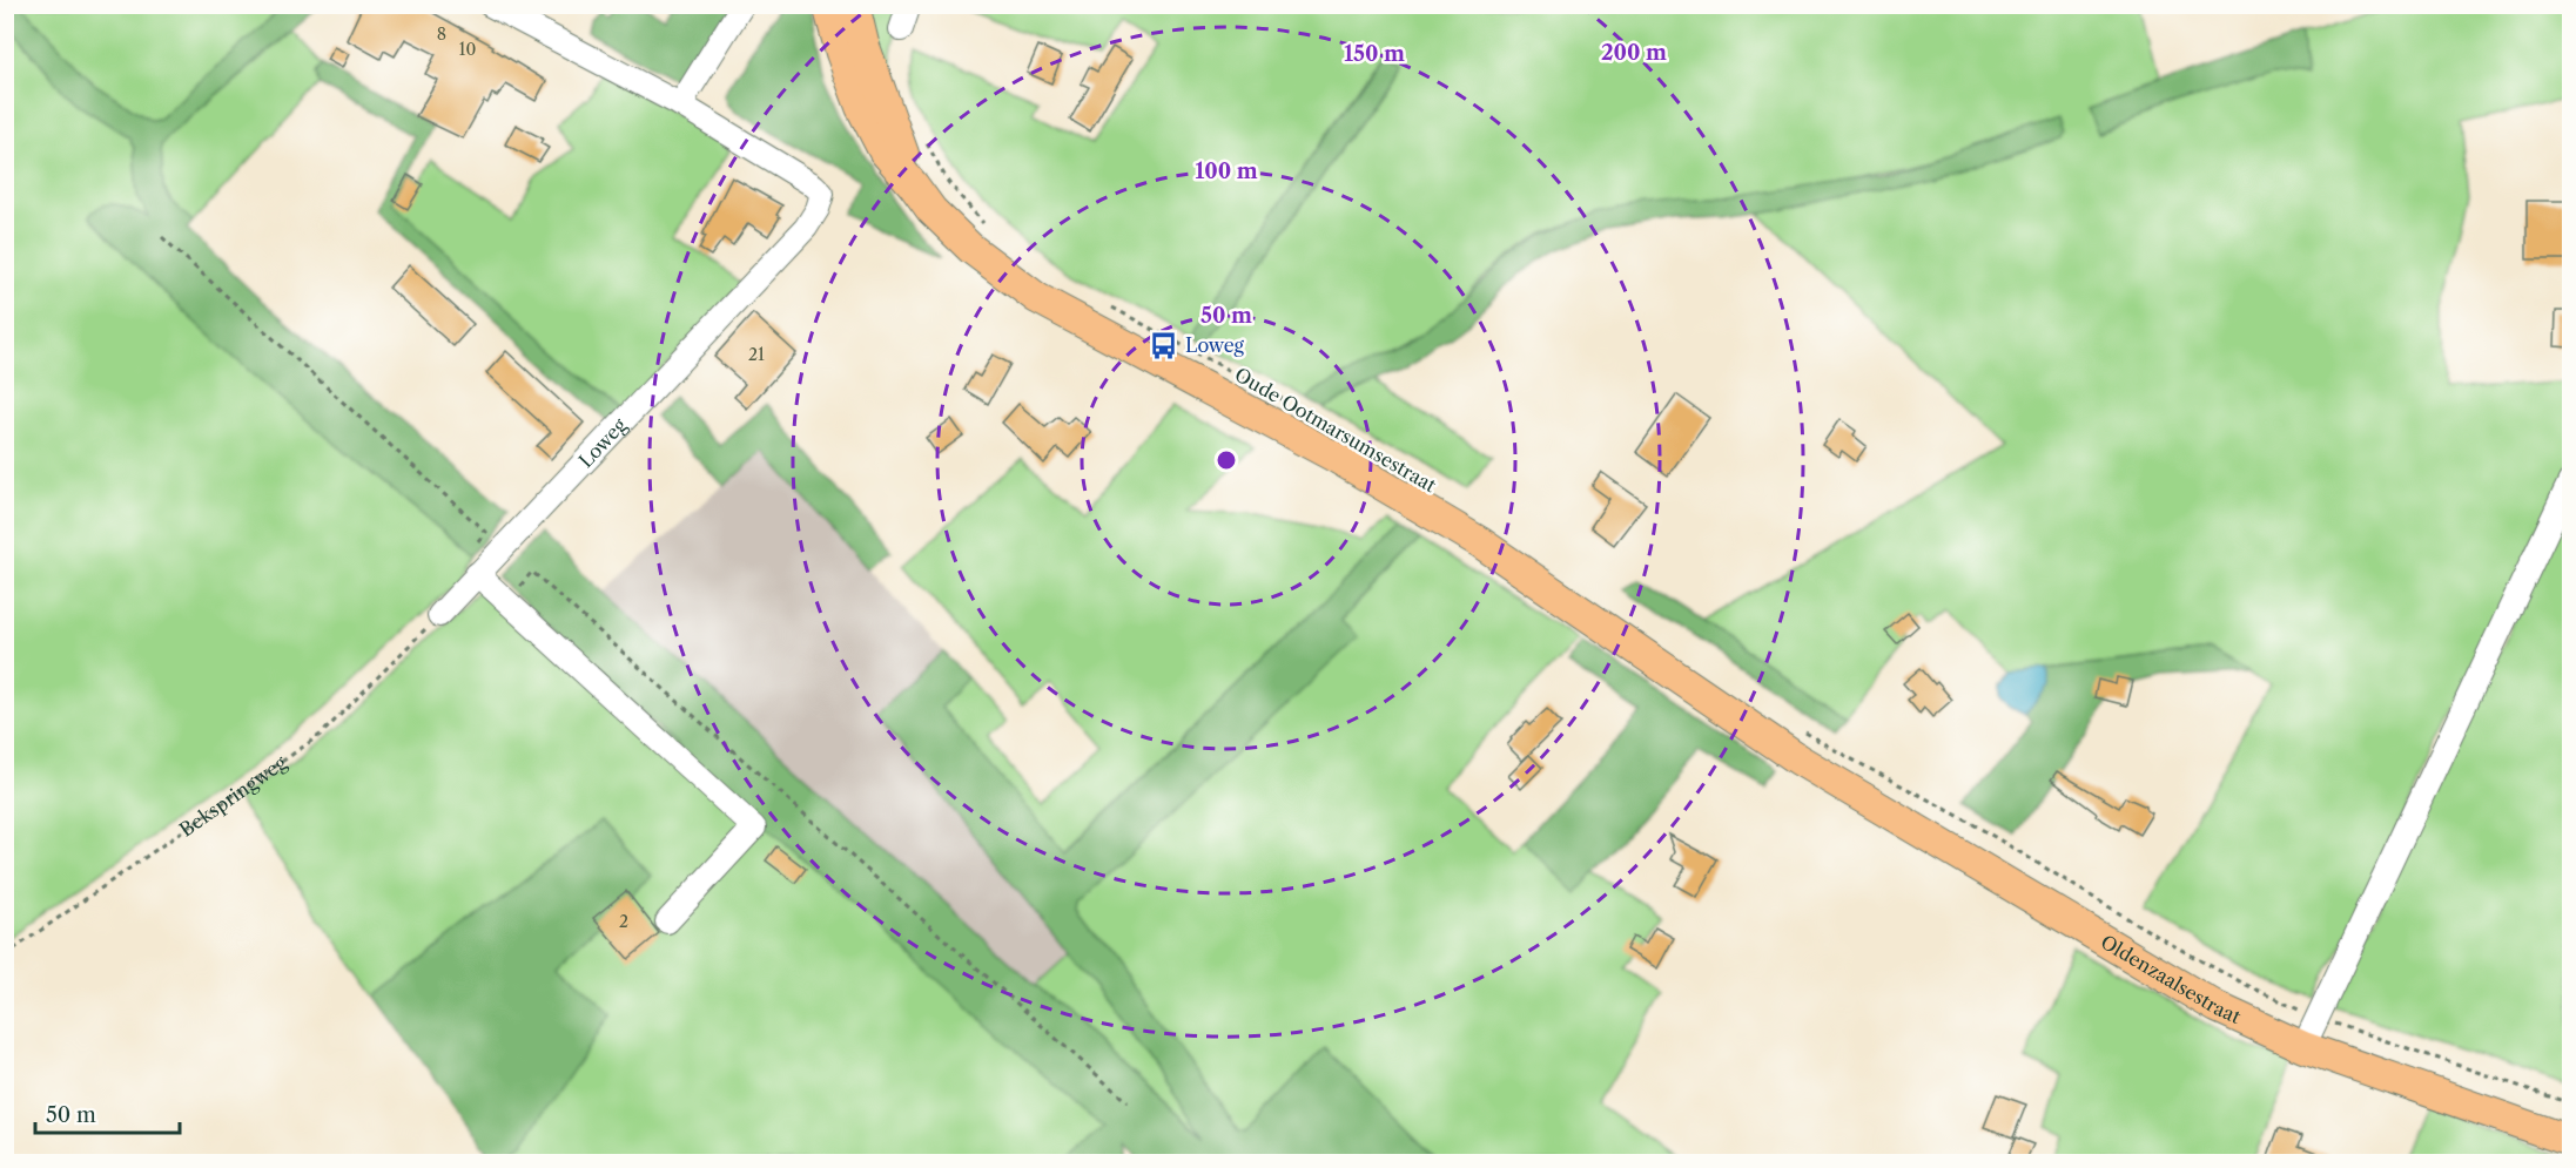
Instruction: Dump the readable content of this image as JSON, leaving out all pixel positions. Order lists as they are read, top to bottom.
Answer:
{
  "streets": {
    "main road": ["Oude Ootmarsumsestraat", "Oldenzaalsestraat"],
    "street": ["Loweg"],
    "path": ["Bekspringweg"]
  },
  "crossings": [
    ["Oude Ootmarsumsestraat", "Oldenzaalsestraat"],
    ["Loweg", "Bekspringweg"]
  ],
  "places": {
    "bus stop": ["Loweg"]
  },
  "house_numbers": [
    "8",
    "10",
    "21",
    "2"
  ],
  "scale_bar": "50 m",
  "rings": [
    "200 m",
    "150 m",
    "100 m",
    "50 m"
  ]
}
